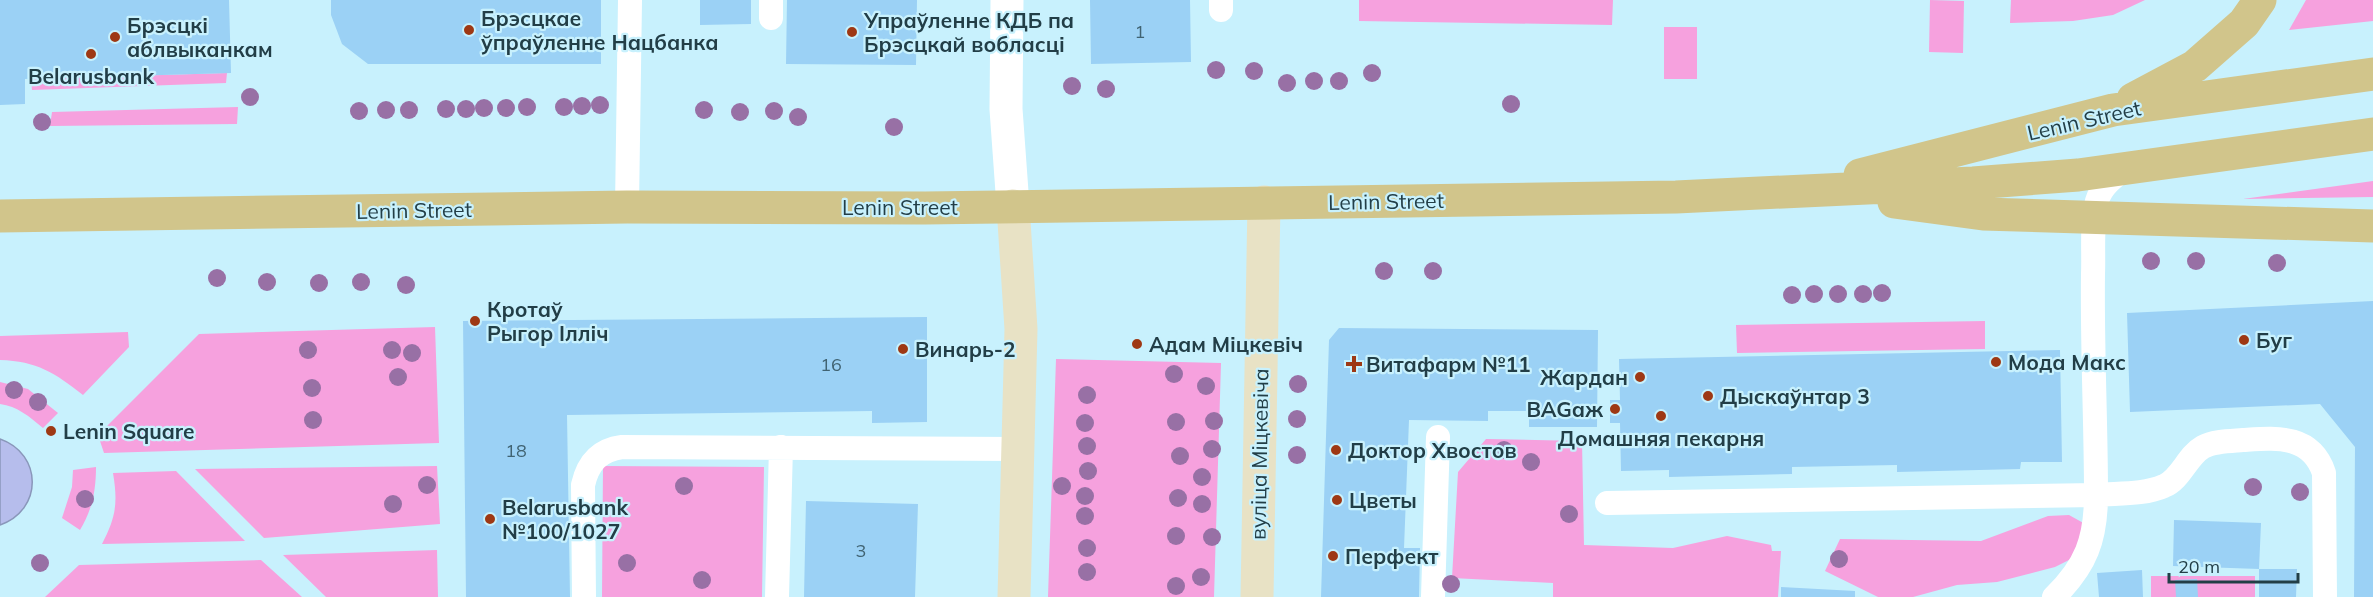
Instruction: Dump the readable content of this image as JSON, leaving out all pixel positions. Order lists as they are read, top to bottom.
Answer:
{
  "streets": {
    "main road": ["Lenin Street", "вуліца Міцкевіча"]
  },
  "crossings": [
    ["Lenin Street", "вуліца Міцкевіча"]
  ],
  "places": {
    "other": [
      "Брэсцкае ўпраўленне Нацбанка",
      "Упраўленне КДБ па Брэсцкай вобласці",
      "Брэсцкі аблвыканкам",
      "Belarusbank",
      "Кротаў Рыгор Ілліч",
      "Буг",
      "Адам Міцкевіч",
      "Винарь-2",
      "Мода Макс",
      "Жардан",
      "Дыскаўнтар 3",
      "BAGаж",
      "Домашняя пекарня",
      "Lenin Square",
      "Доктор Хвостов",
      "Цветы",
      "Belarusbank №100/1027",
      "Перфект"
    ],
    "health": ["Витафарм №11"]
  },
  "house_numbers": [
    "1",
    "16",
    "18",
    "3"
  ],
  "scale_bar": "20 m"
}
